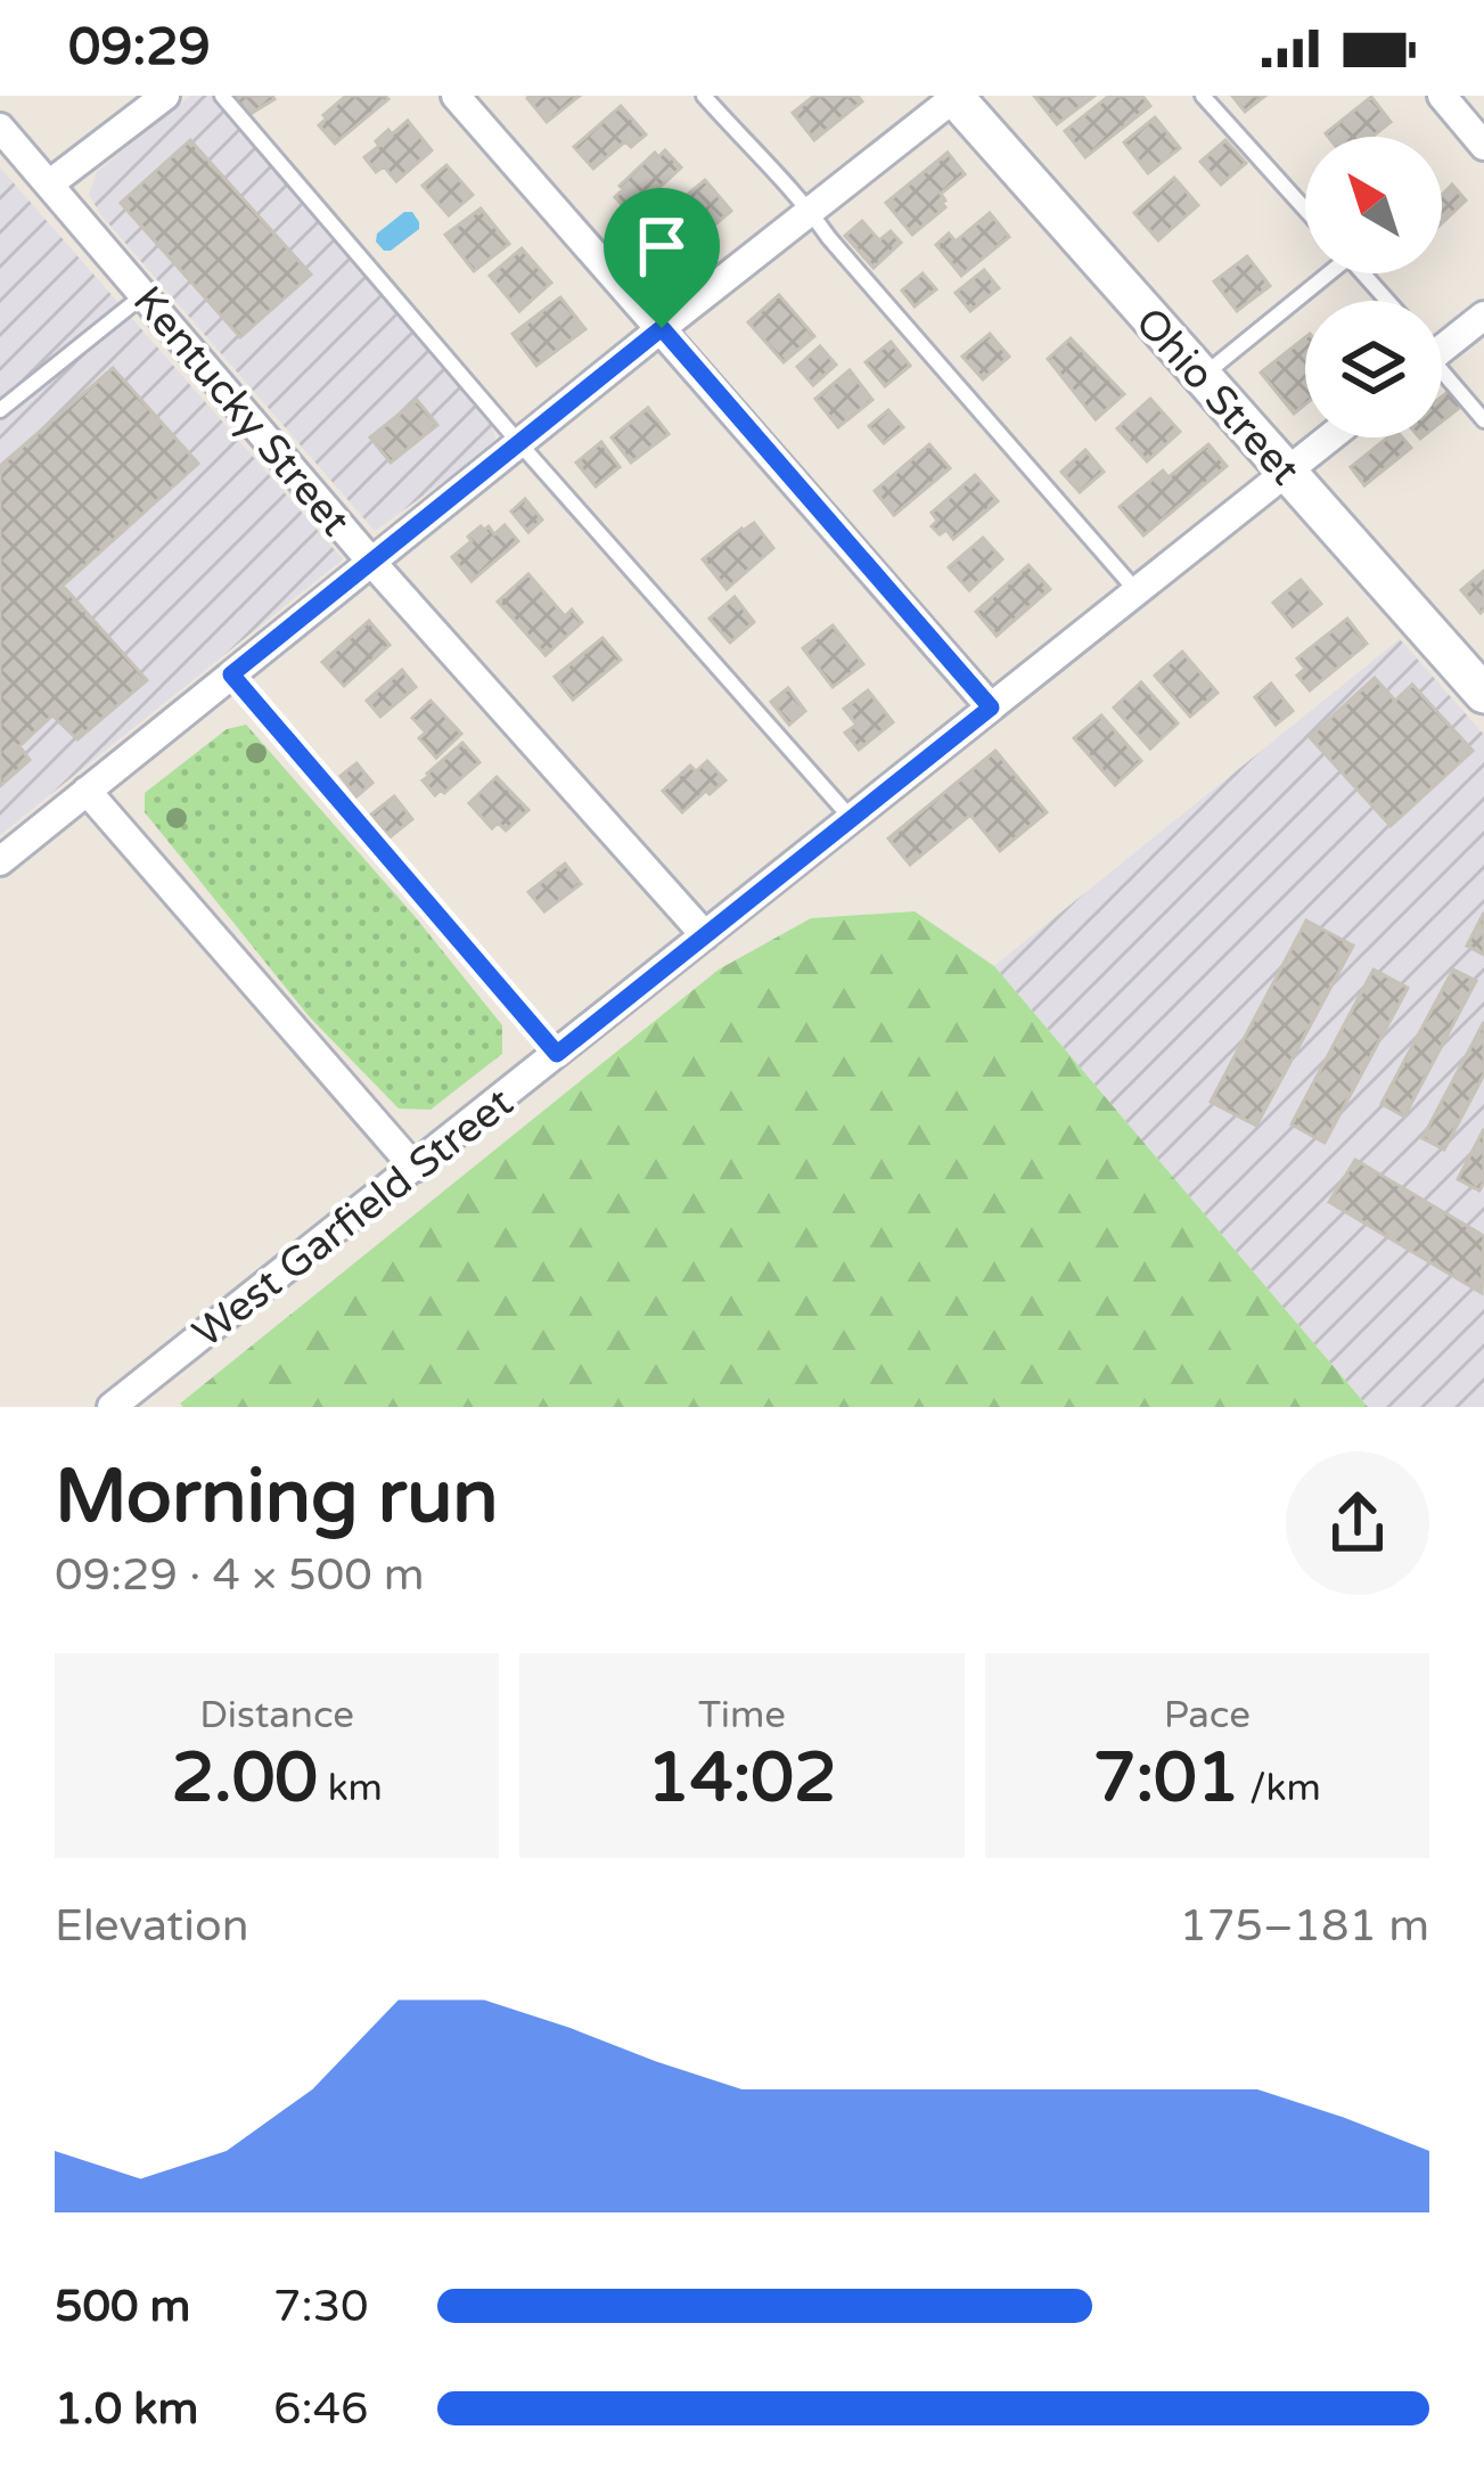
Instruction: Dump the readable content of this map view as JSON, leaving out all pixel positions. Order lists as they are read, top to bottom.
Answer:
{
  "streets": {
    "street": ["Ohio Street", "Kentucky Street", "West Garfield Street"]
  },
  "crossings": [
    ["Ohio Street", "West Garfield Street"],
    ["Kentucky Street", "West Garfield Street"]
  ],
  "north": "top left",
  "page": {
    "status": "09:29",
    "heading": ["Morning run", "09:29 · 4 × 500 m"],
    "stats": [
      ["Distance", "2.00 km"],
      ["Time", "14:02"],
      ["Pace", "7:01 /km"]
    ],
    "chart": ["Elevation", "175–181 m"],
    "list": [
      {
        "name": "500 m",
        "note": "7:30"
      },
      {
        "name": "1.0 km",
        "note": "6:46"
      }
    ]
  }
}
